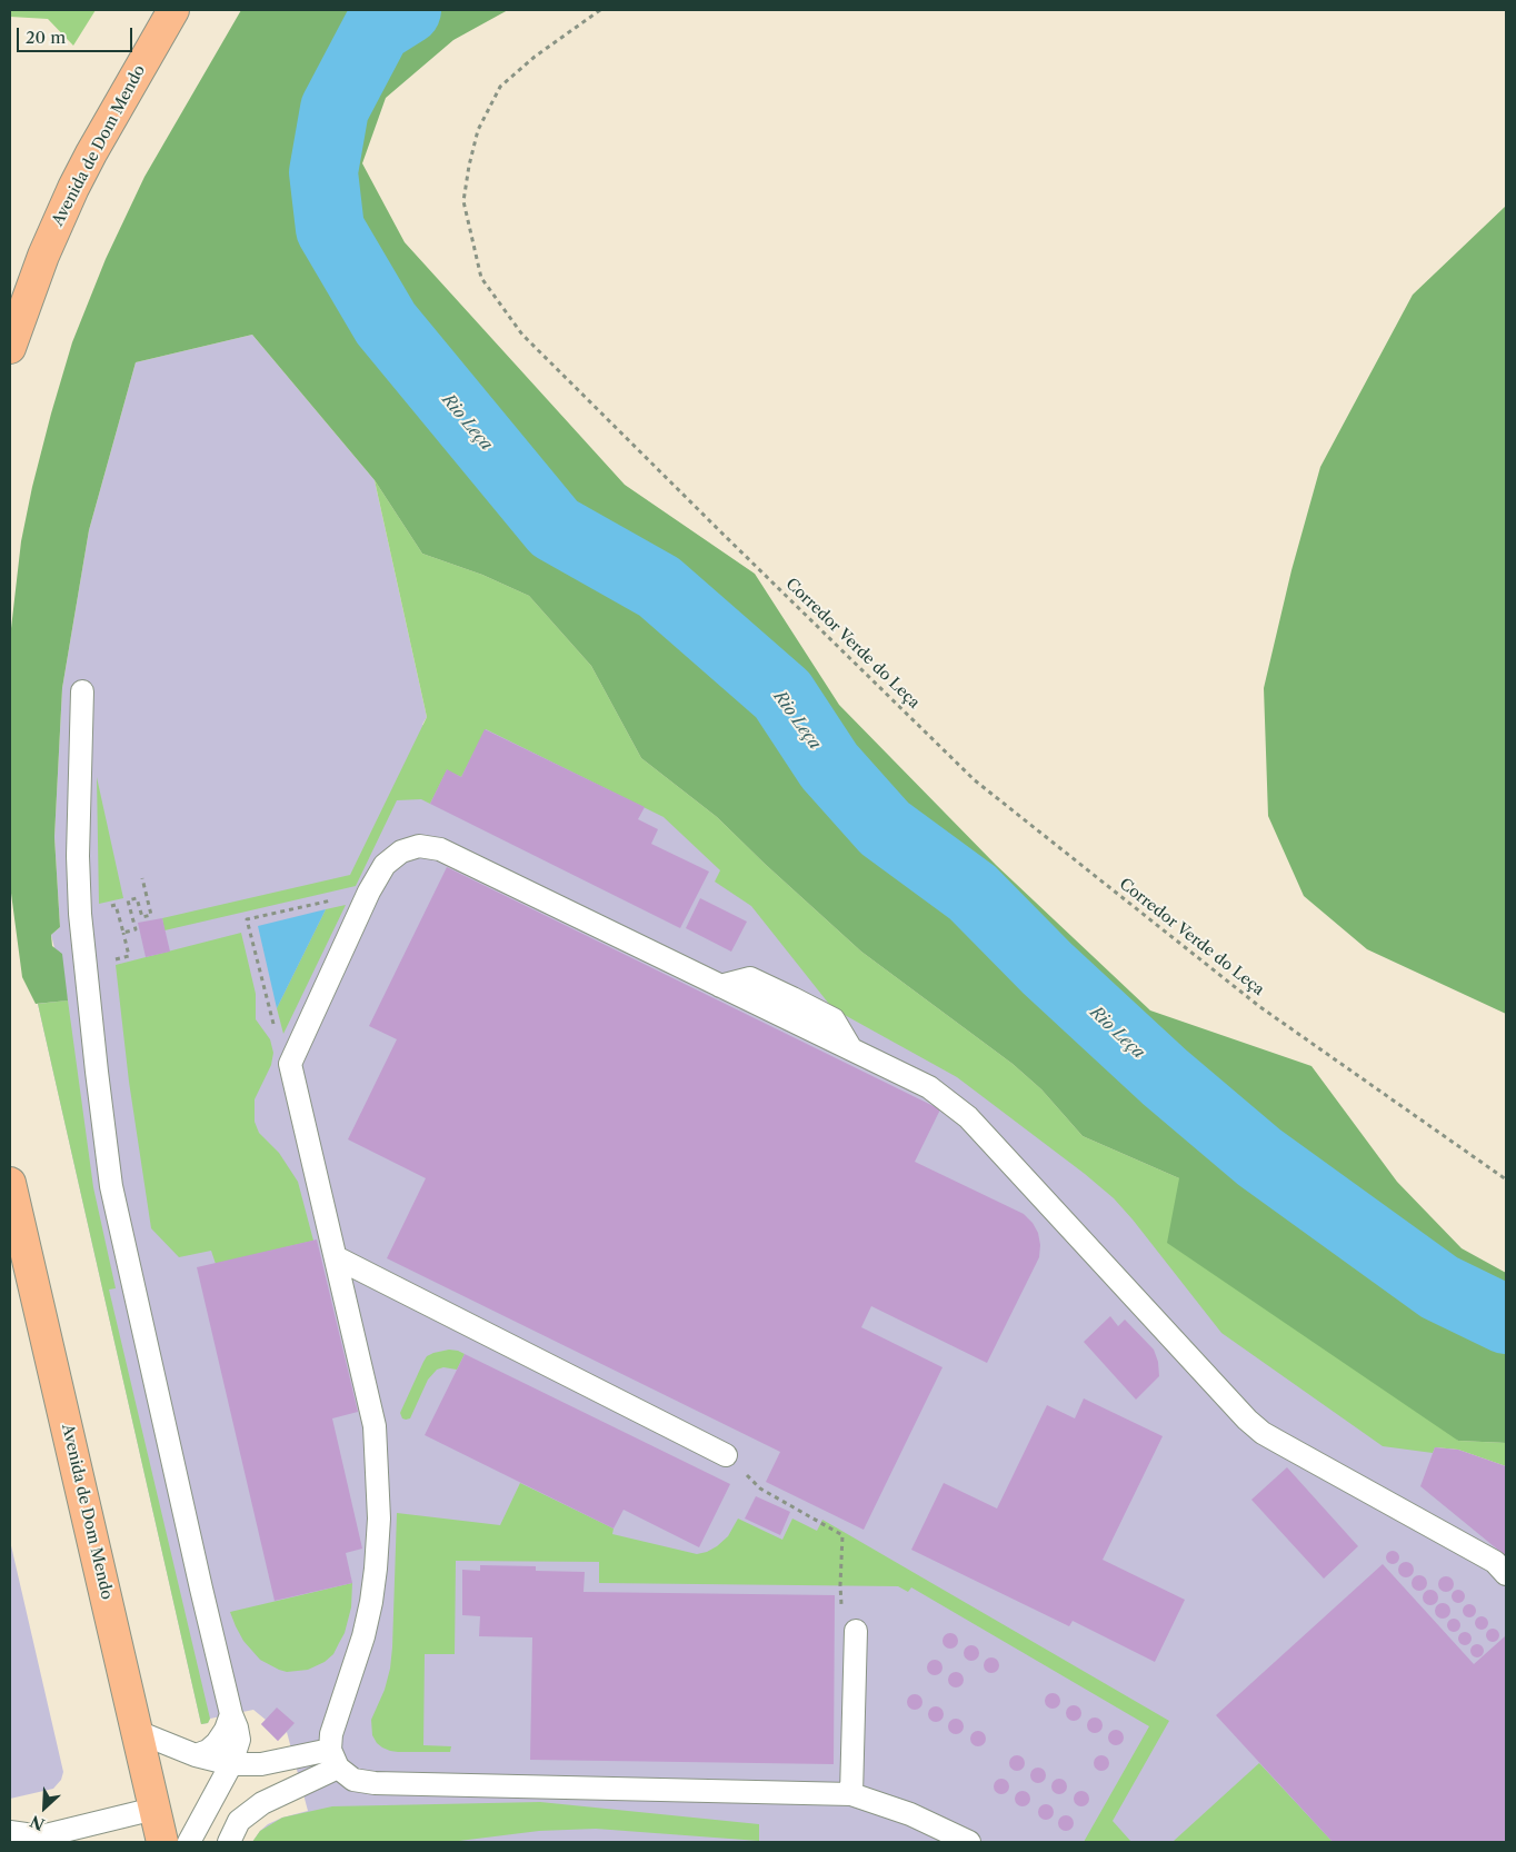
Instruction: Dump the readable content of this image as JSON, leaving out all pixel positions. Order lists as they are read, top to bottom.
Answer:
{
  "streets": {
    "main road": ["Avenida de Dom Mendo"],
    "path": ["Corredor Verde do Leça"]
  },
  "water": ["Rio Leça"],
  "scale_bar": "20 m",
  "north": "bottom left"
}
